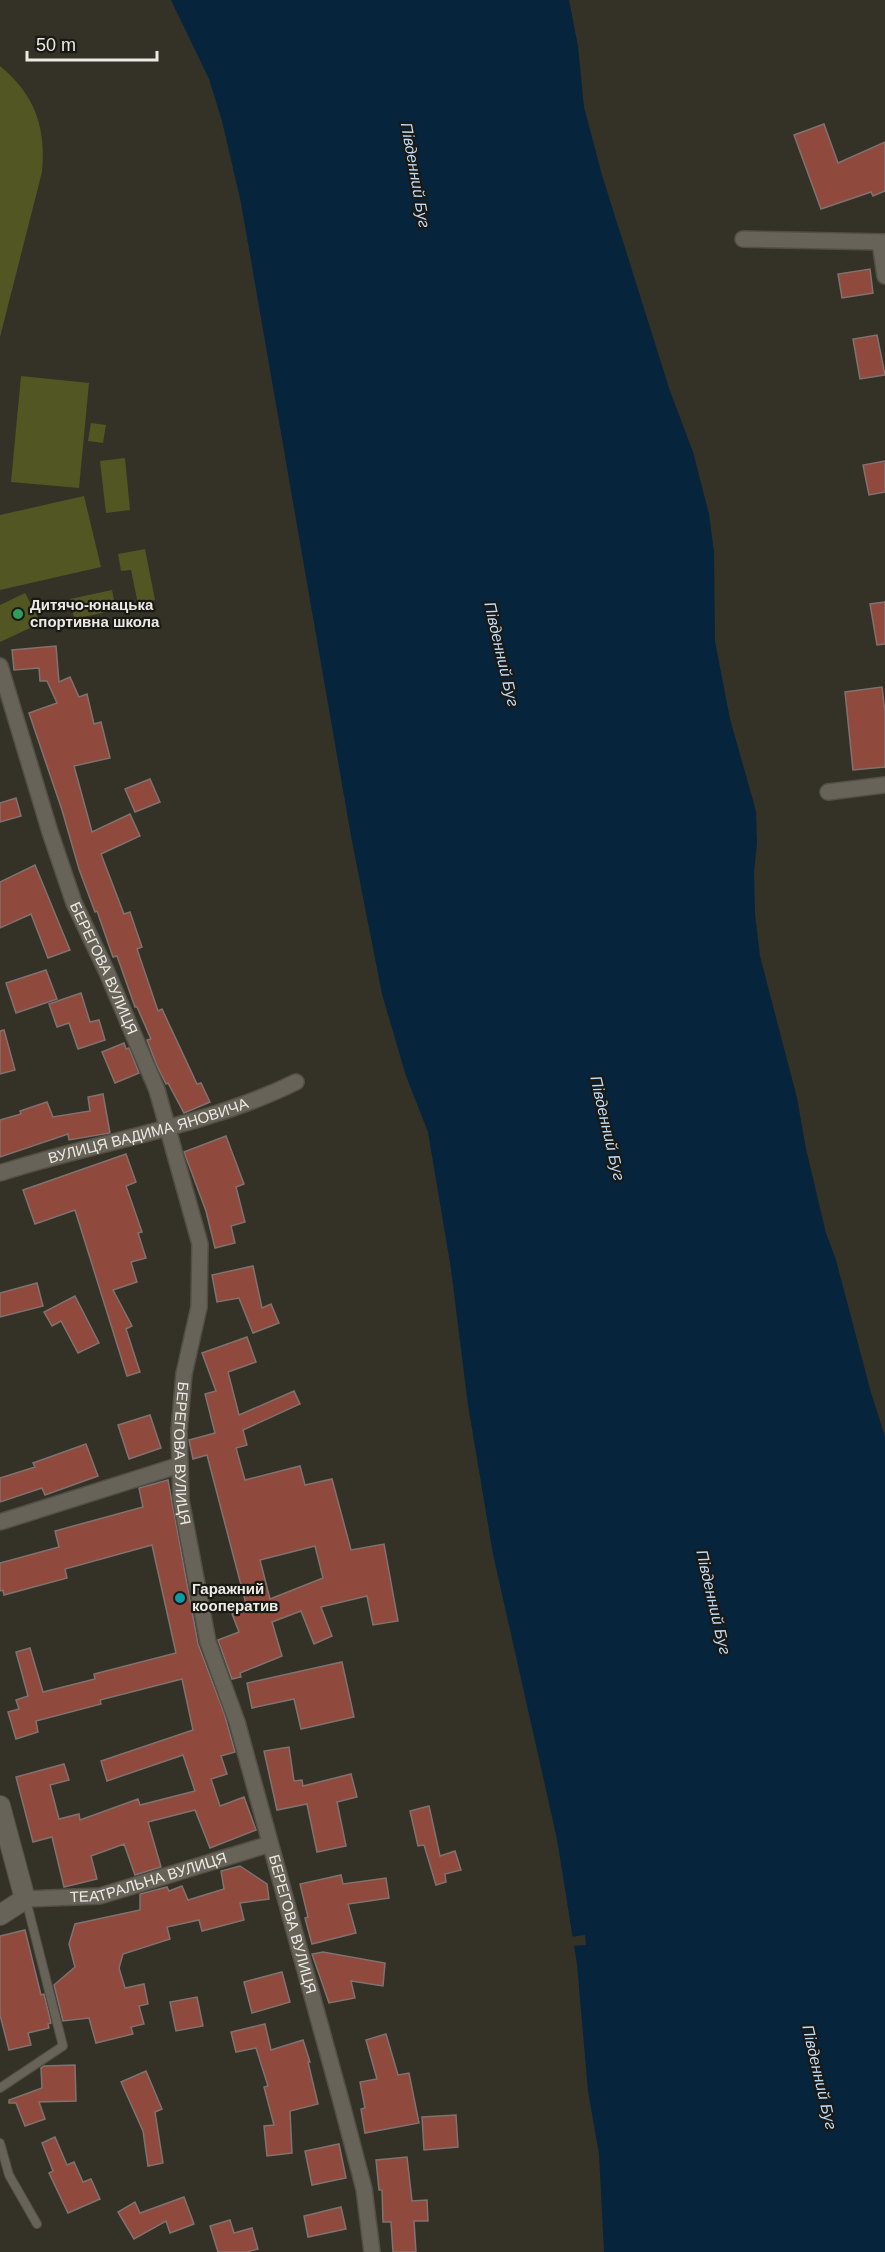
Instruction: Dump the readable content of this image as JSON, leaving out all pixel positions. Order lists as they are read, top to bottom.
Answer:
{
  "streets": {
    "street": ["БЕРЕГОВА ВУЛИЦЯ", "ВУЛИЦЯ ВАДИМА ЯНОВИЧА", "ТЕАТРАЛЬНА ВУЛИЦЯ"]
  },
  "crossings": [
    ["БЕРЕГОВА ВУЛИЦЯ", "ВУЛИЦЯ ВАДИМА ЯНОВИЧА"],
    ["БЕРЕГОВА ВУЛИЦЯ", "ТЕАТРАЛЬНА ВУЛИЦЯ"]
  ],
  "water": ["Південний Буг"],
  "places": ["Дитячо-юнацька спортивна школа", "Гаражний кооператив"],
  "scale_bar": "50 m"
}
